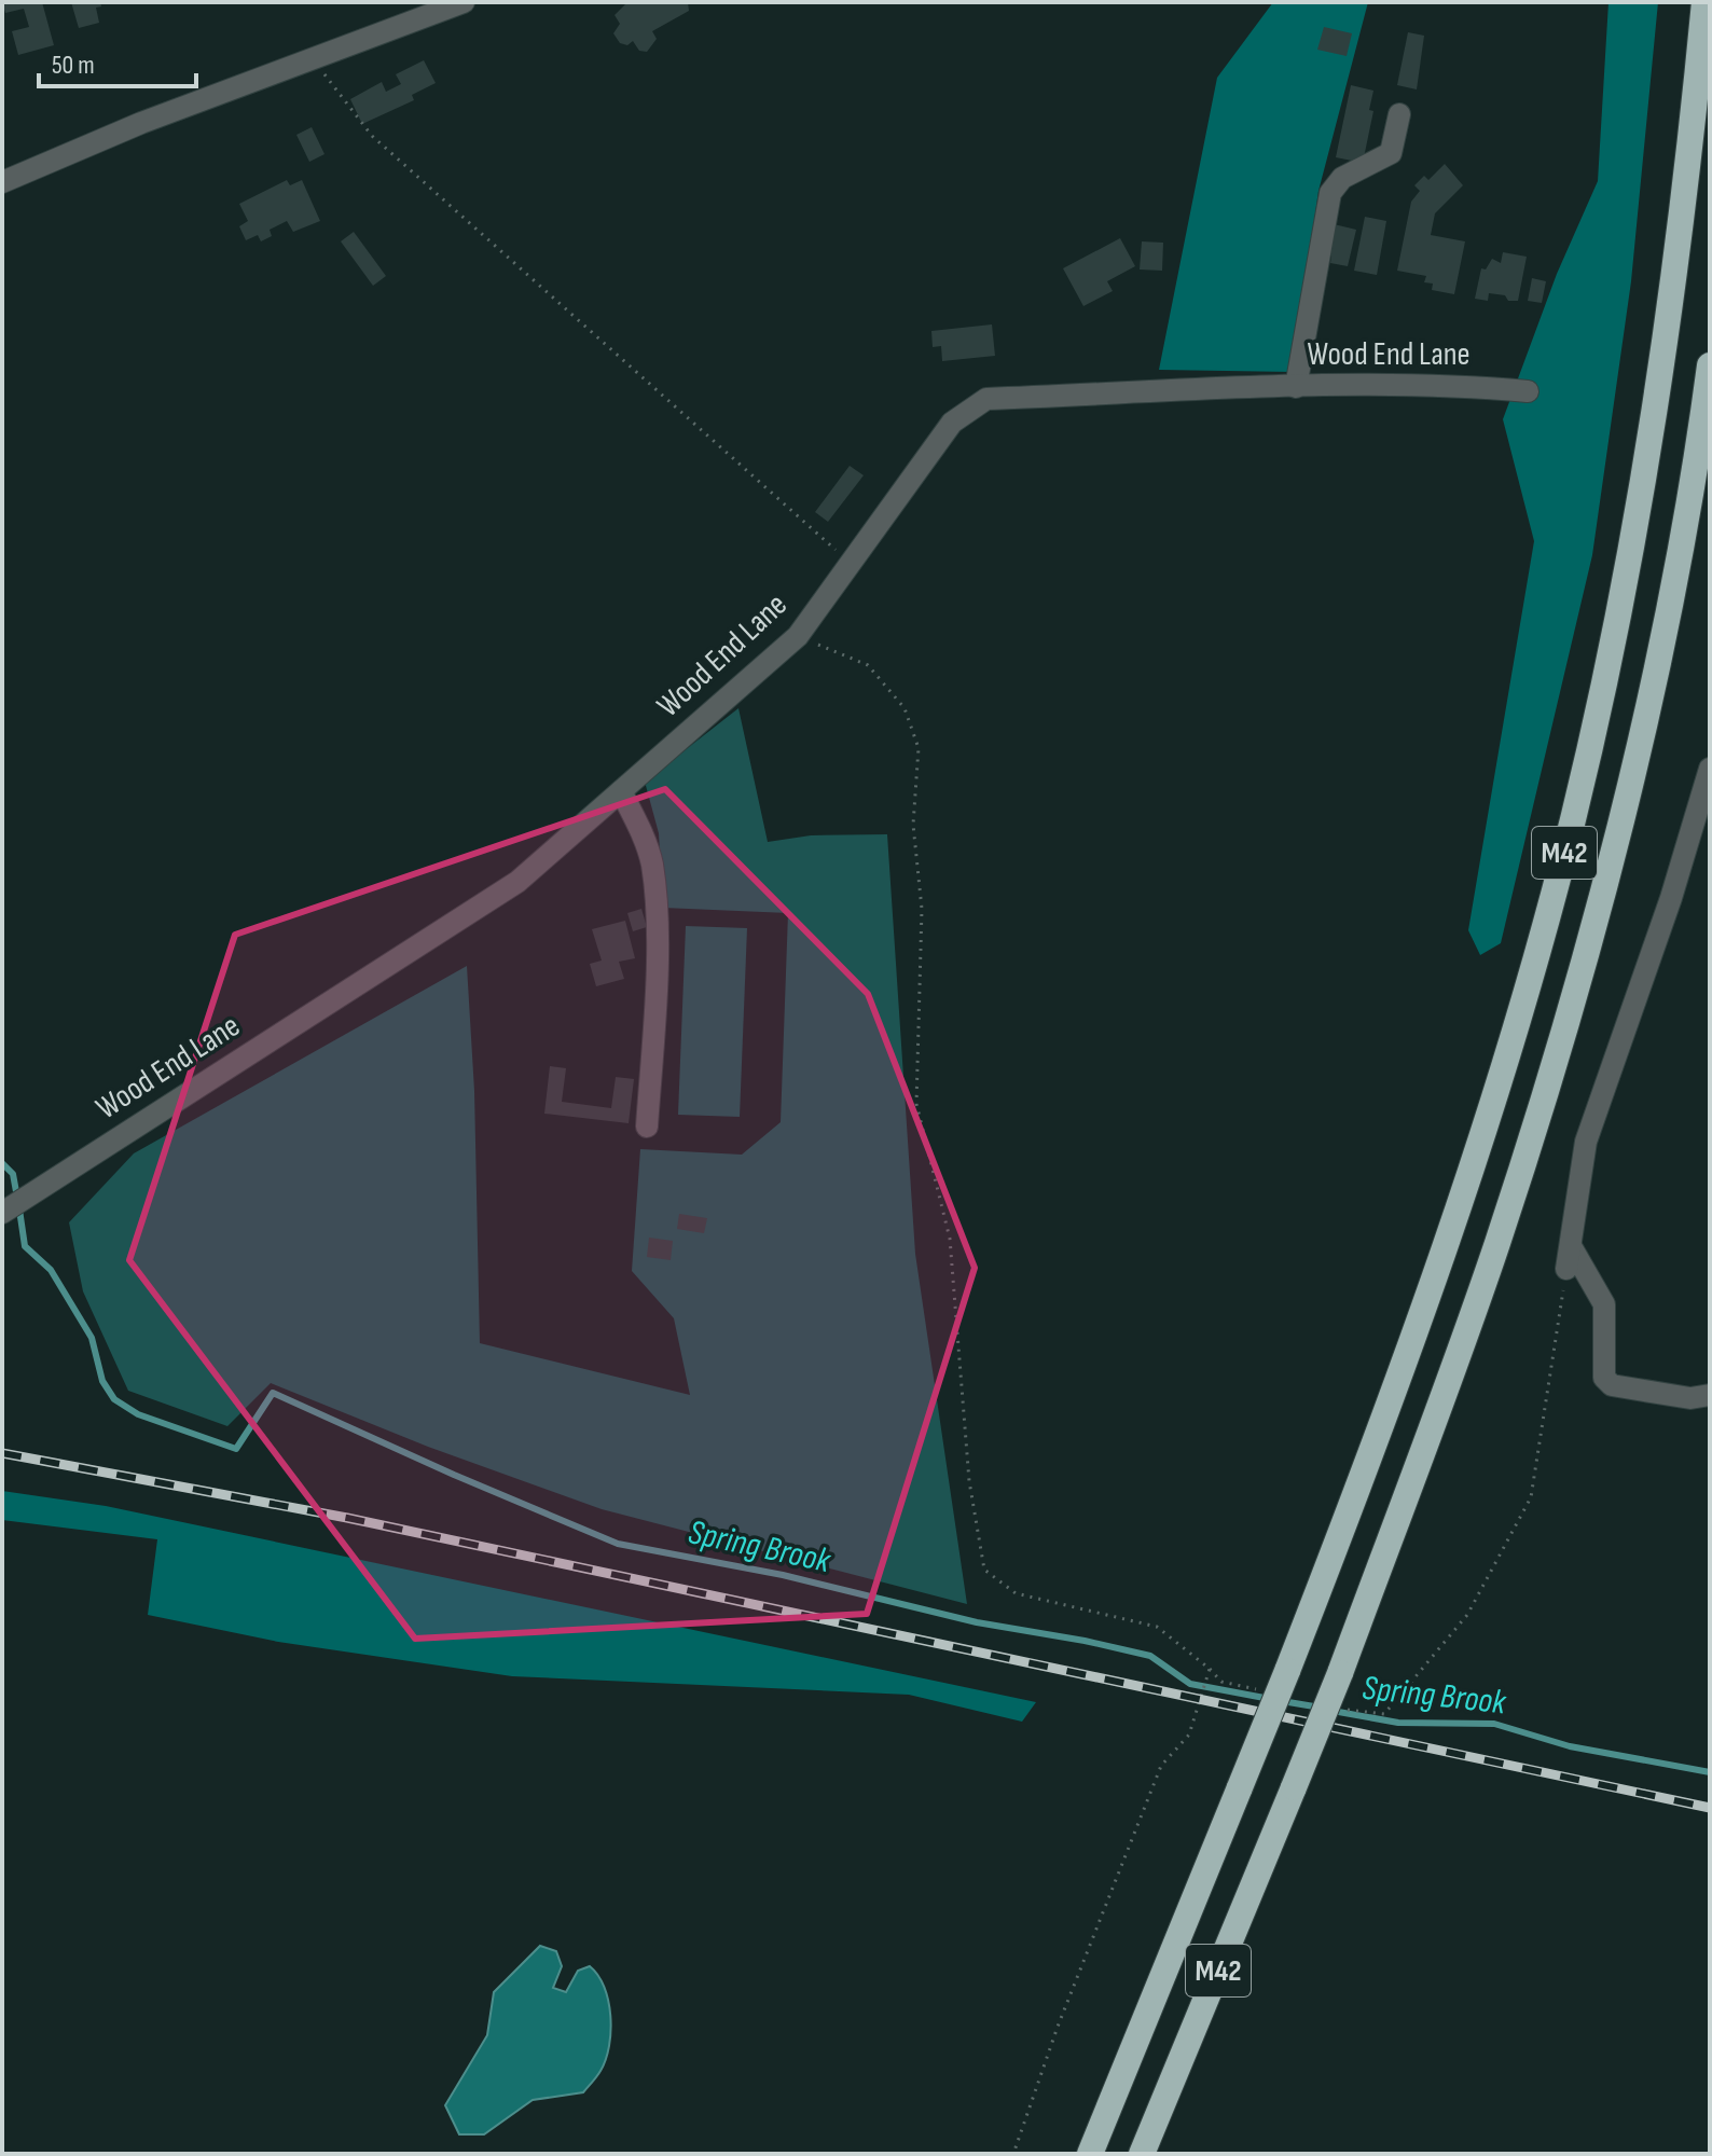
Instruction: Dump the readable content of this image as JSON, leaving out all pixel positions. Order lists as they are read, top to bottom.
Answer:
{
  "streets": {
    "highway": ["M42"],
    "street": ["Wood End Lane"]
  },
  "water": ["Spring Brook"],
  "scale_bar": "50 m"
}
